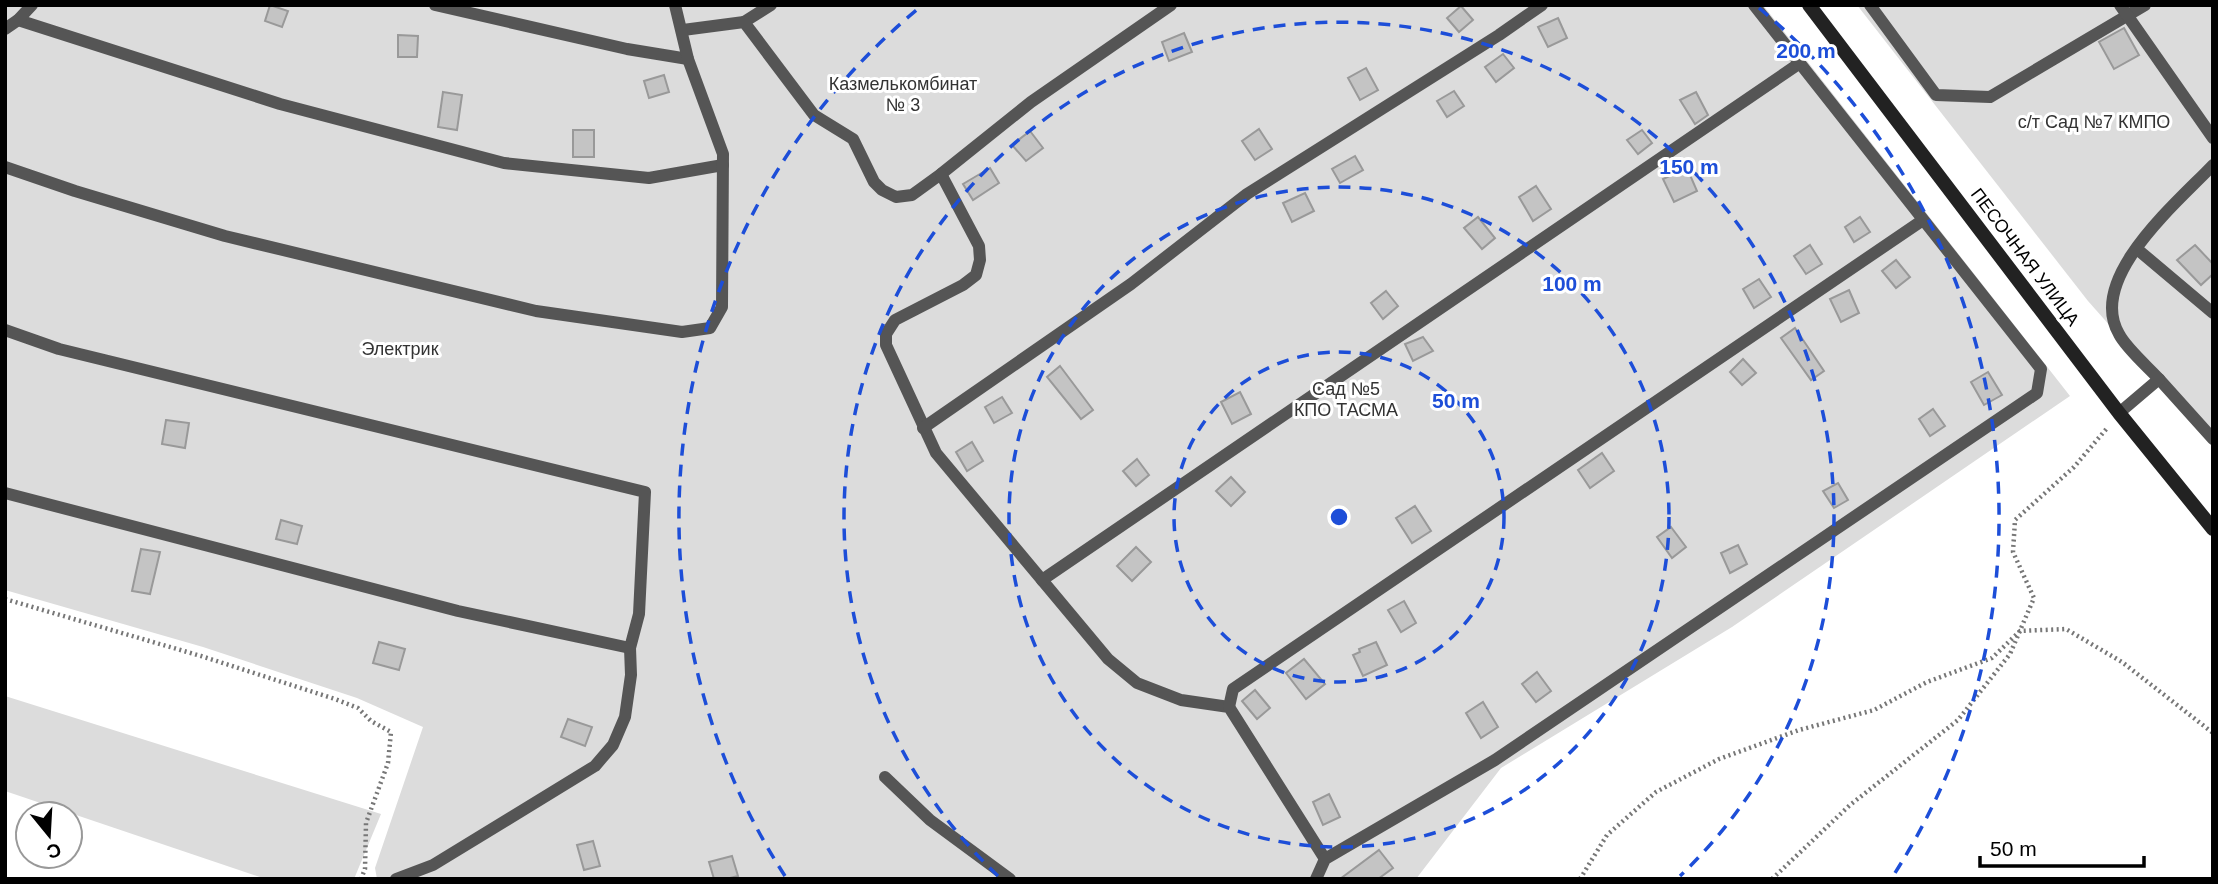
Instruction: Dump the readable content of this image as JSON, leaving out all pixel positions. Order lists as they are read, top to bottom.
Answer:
{
  "streets": {
    "main road": ["ПЕСОЧНАЯ УЛИЦА"]
  },
  "parks": [
    "Казмелькомбинат № 3",
    "с/т Сад №7 КМПО",
    "Электрик",
    "Сад №5 КПО ТАСМА"
  ],
  "scale_bar": "50 m",
  "north": "bottom",
  "rings": [
    "200 m",
    "150 m",
    "100 m",
    "50 m"
  ]
}
